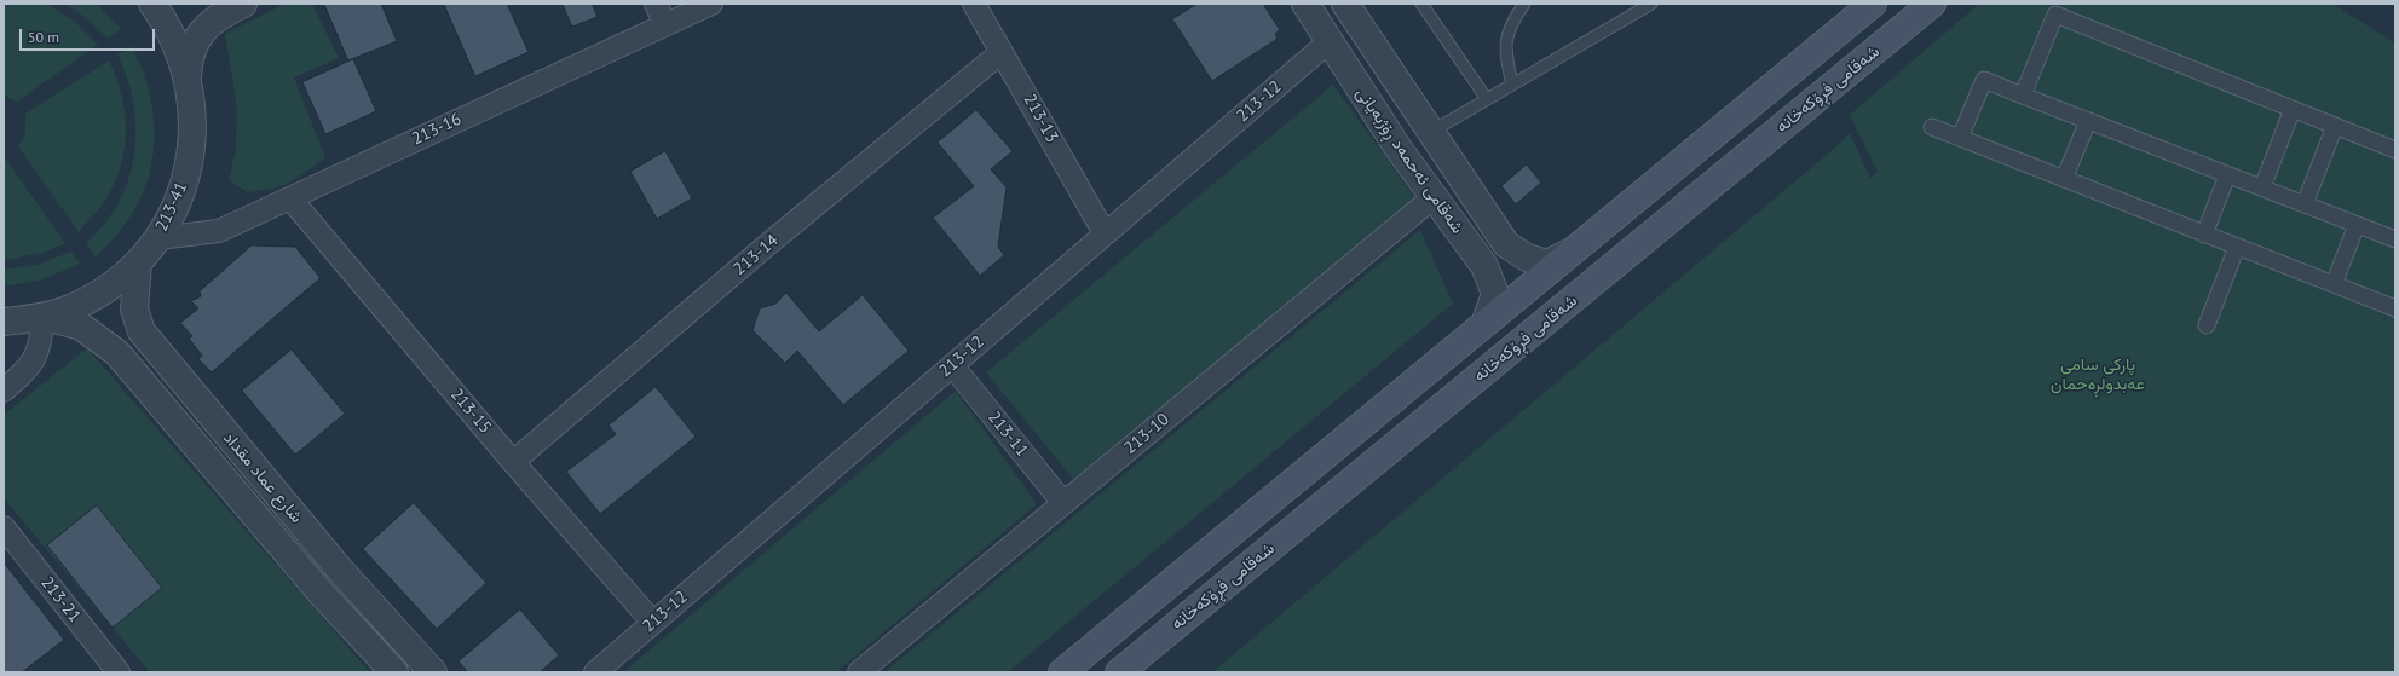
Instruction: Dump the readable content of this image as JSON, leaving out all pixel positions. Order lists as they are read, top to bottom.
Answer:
{
  "streets": {
    "main road": ["شەقامی فڕۆکەخانە"],
    "street": [
      "213-12",
      "213-13",
      "213-16",
      "شەقامی ئەحمەد ڕۆژبەیانی",
      "213-41",
      "213-14",
      "213-15",
      "213-11",
      "213-10",
      "شارع عماد مقداد",
      "213-21"
    ]
  },
  "crossings": [
    ["213-12", "213-13"],
    ["213-12", "شەقامی ئەحمەد ڕۆژبەیانی"],
    ["213-12", "213-15"],
    ["213-12", "213-11"],
    ["213-13", "213-14"],
    ["213-16", "213-41"],
    ["213-16", "213-15"],
    ["شەقامی ئەحمەد ڕۆژبەیانی", "213-10"],
    ["213-41", "شارع عماد مقداد"],
    ["213-14", "213-15"],
    ["213-11", "213-10"]
  ],
  "parks": ["پارکی سامی عەبدولڕەحمان"],
  "scale_bar": "50 m"
}
